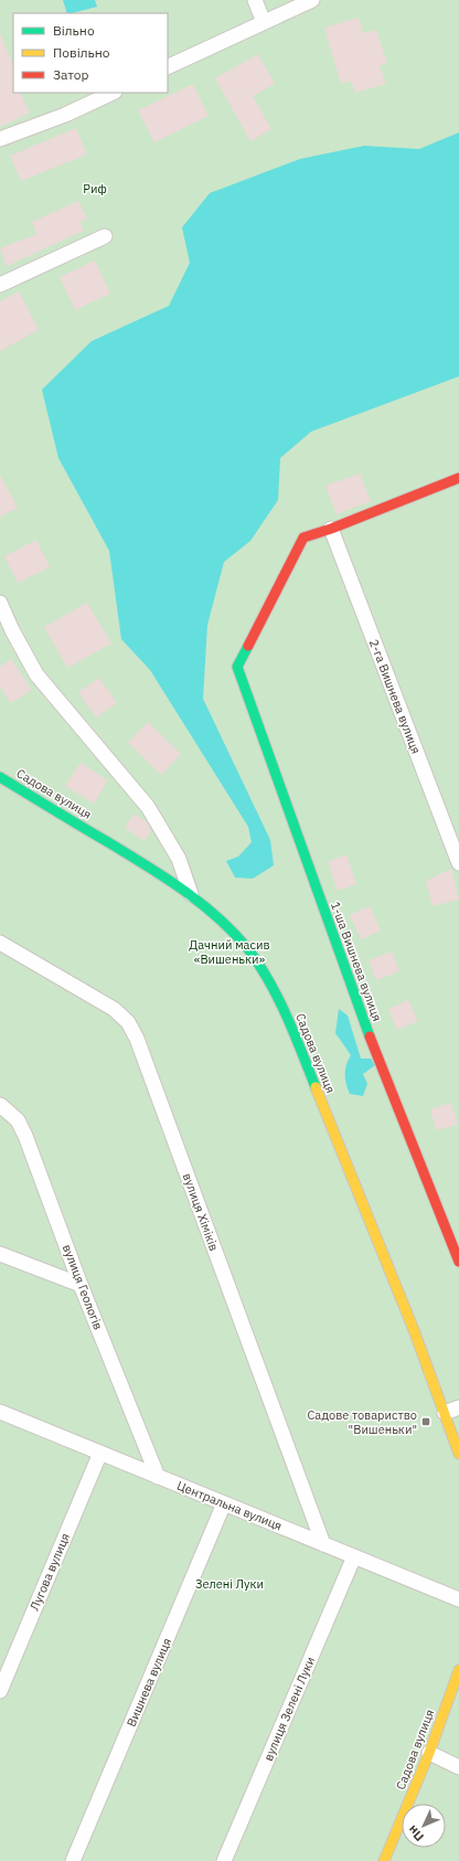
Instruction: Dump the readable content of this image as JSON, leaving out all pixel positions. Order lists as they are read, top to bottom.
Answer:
{
  "streets": {
    "street": [
      "2-га Вишнева вулиця",
      "Садова вулиця",
      "1-ша Вишнева вулиця",
      "вулиця Хіміків",
      "вулиця Геологів",
      "Центральна вулиця",
      "Лугова вулиця",
      "Вишнева вулиця",
      "вулиця Зелені Луки"
    ]
  },
  "crossings": [
    ["2-га Вишнева вулиця", "1-ша Вишнева вулиця"],
    ["вулиця Хіміків", "Центральна вулиця"],
    ["вулиця Геологів", "Центральна вулиця"],
    ["Центральна вулиця", "Лугова вулиця"],
    ["Центральна вулиця", "Вишнева вулиця"],
    ["Центральна вулиця", "вулиця Зелені Луки"]
  ],
  "parks": ["Риф", "Дачний масив «Вишеньки»", "Зелені Луки"],
  "places": {
    "transit": ["Садове товариство \"Вишеньки\""]
  },
  "legend": ["Вільно", "Повільно", "Затор"],
  "north": "bottom left"
}
